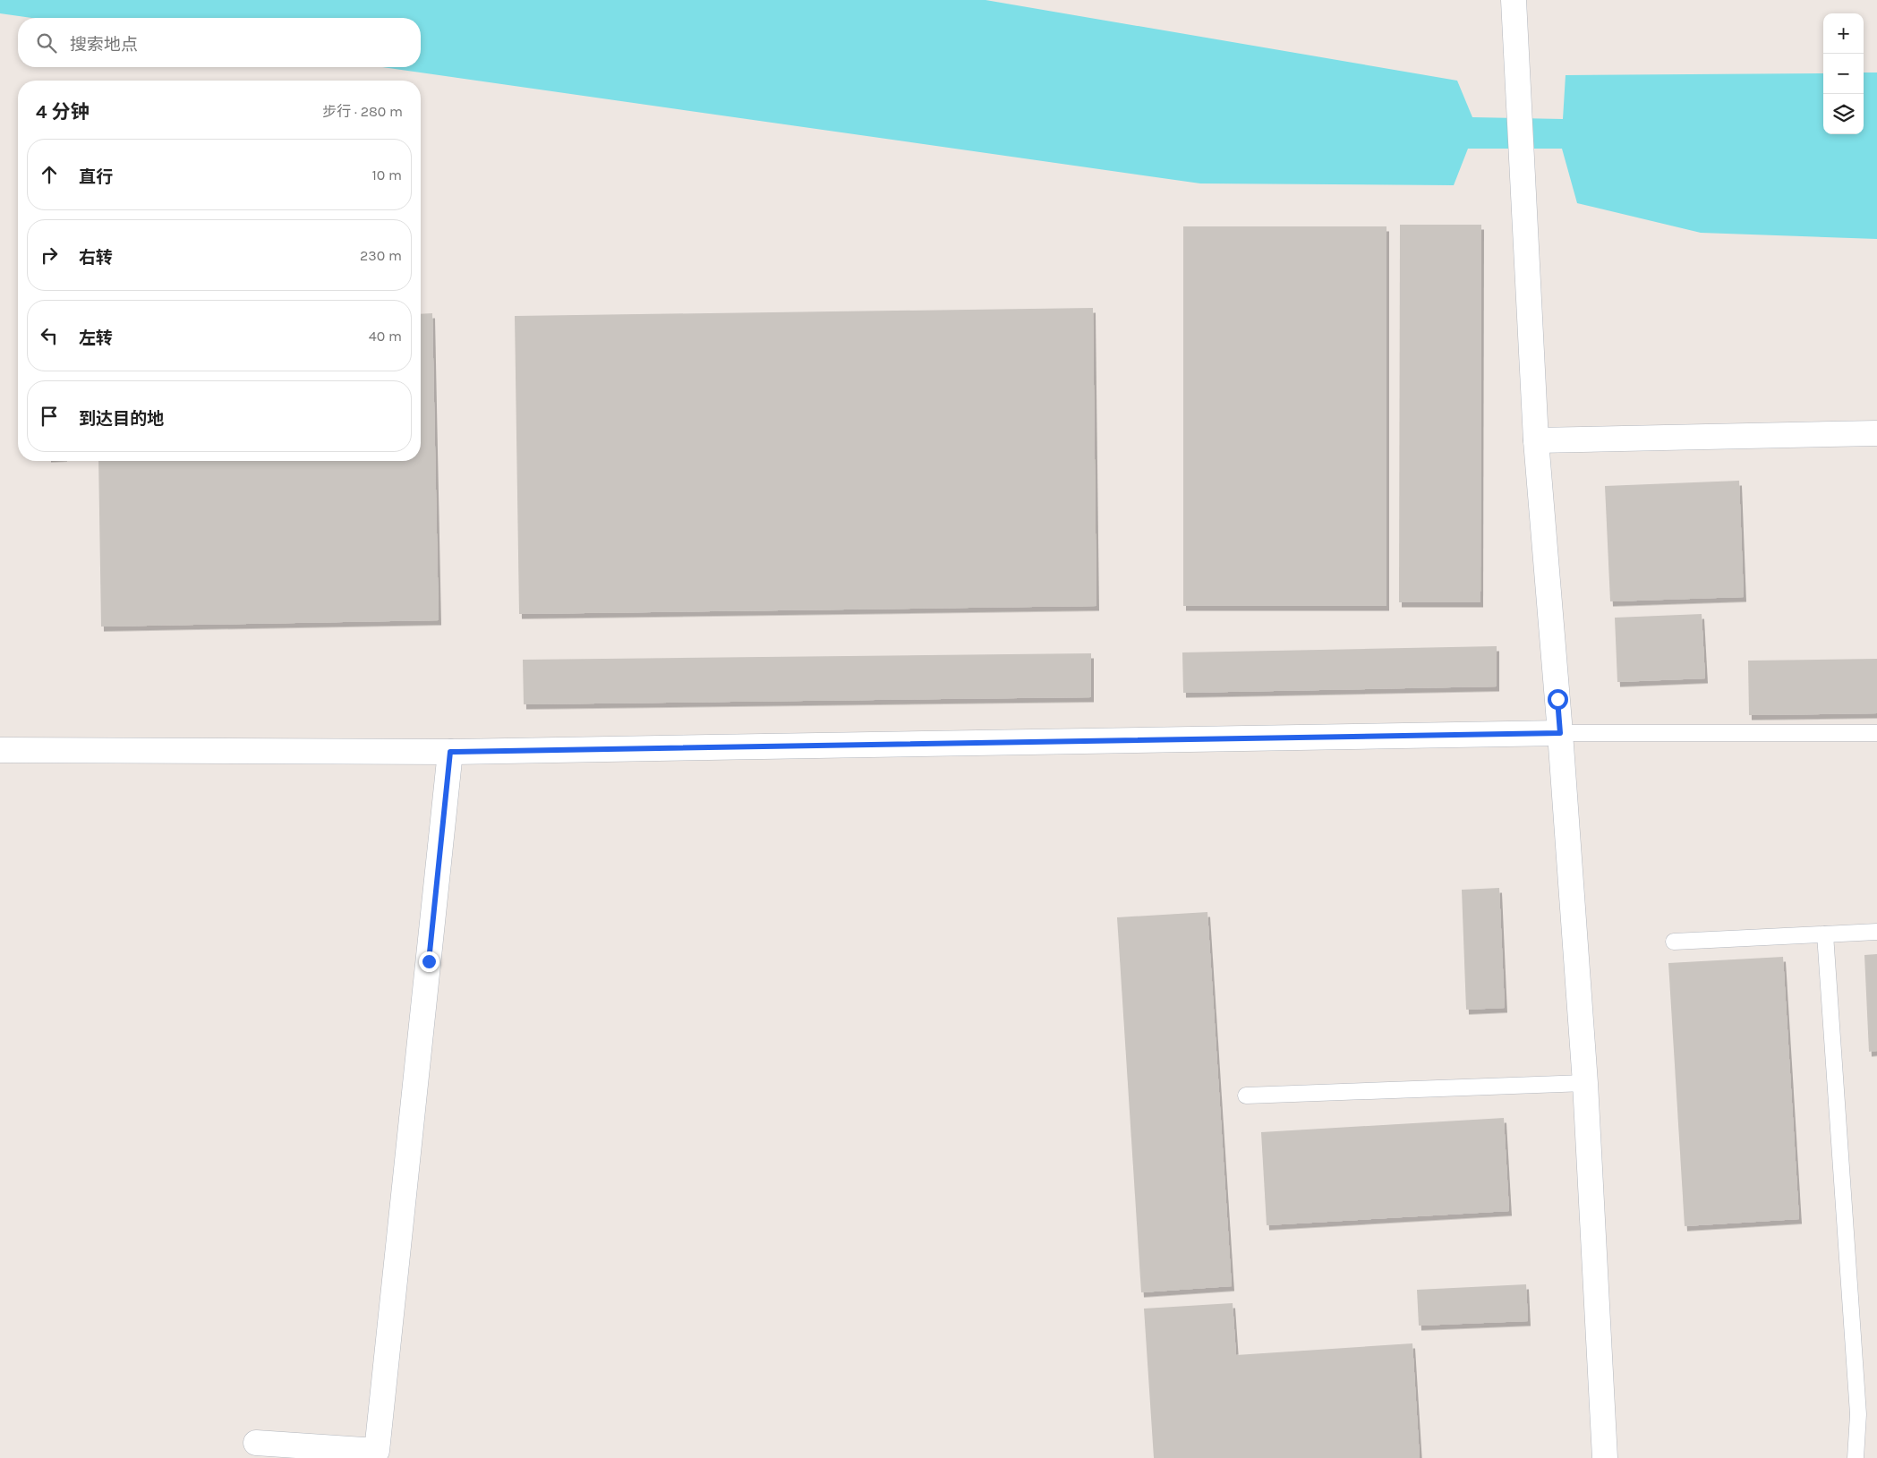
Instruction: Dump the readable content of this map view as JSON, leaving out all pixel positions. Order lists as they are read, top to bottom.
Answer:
{
  "page": {
    "map_buttons": ["+", "−"],
    "search": "搜索地点",
    "heading": ["4 分钟", "步行 · 280 m"],
    "list": [
      ["直行", "10 m"],
      ["右转", "230 m"],
      ["左转", "40 m"],
      "到达目的地"
    ]
  }
}
